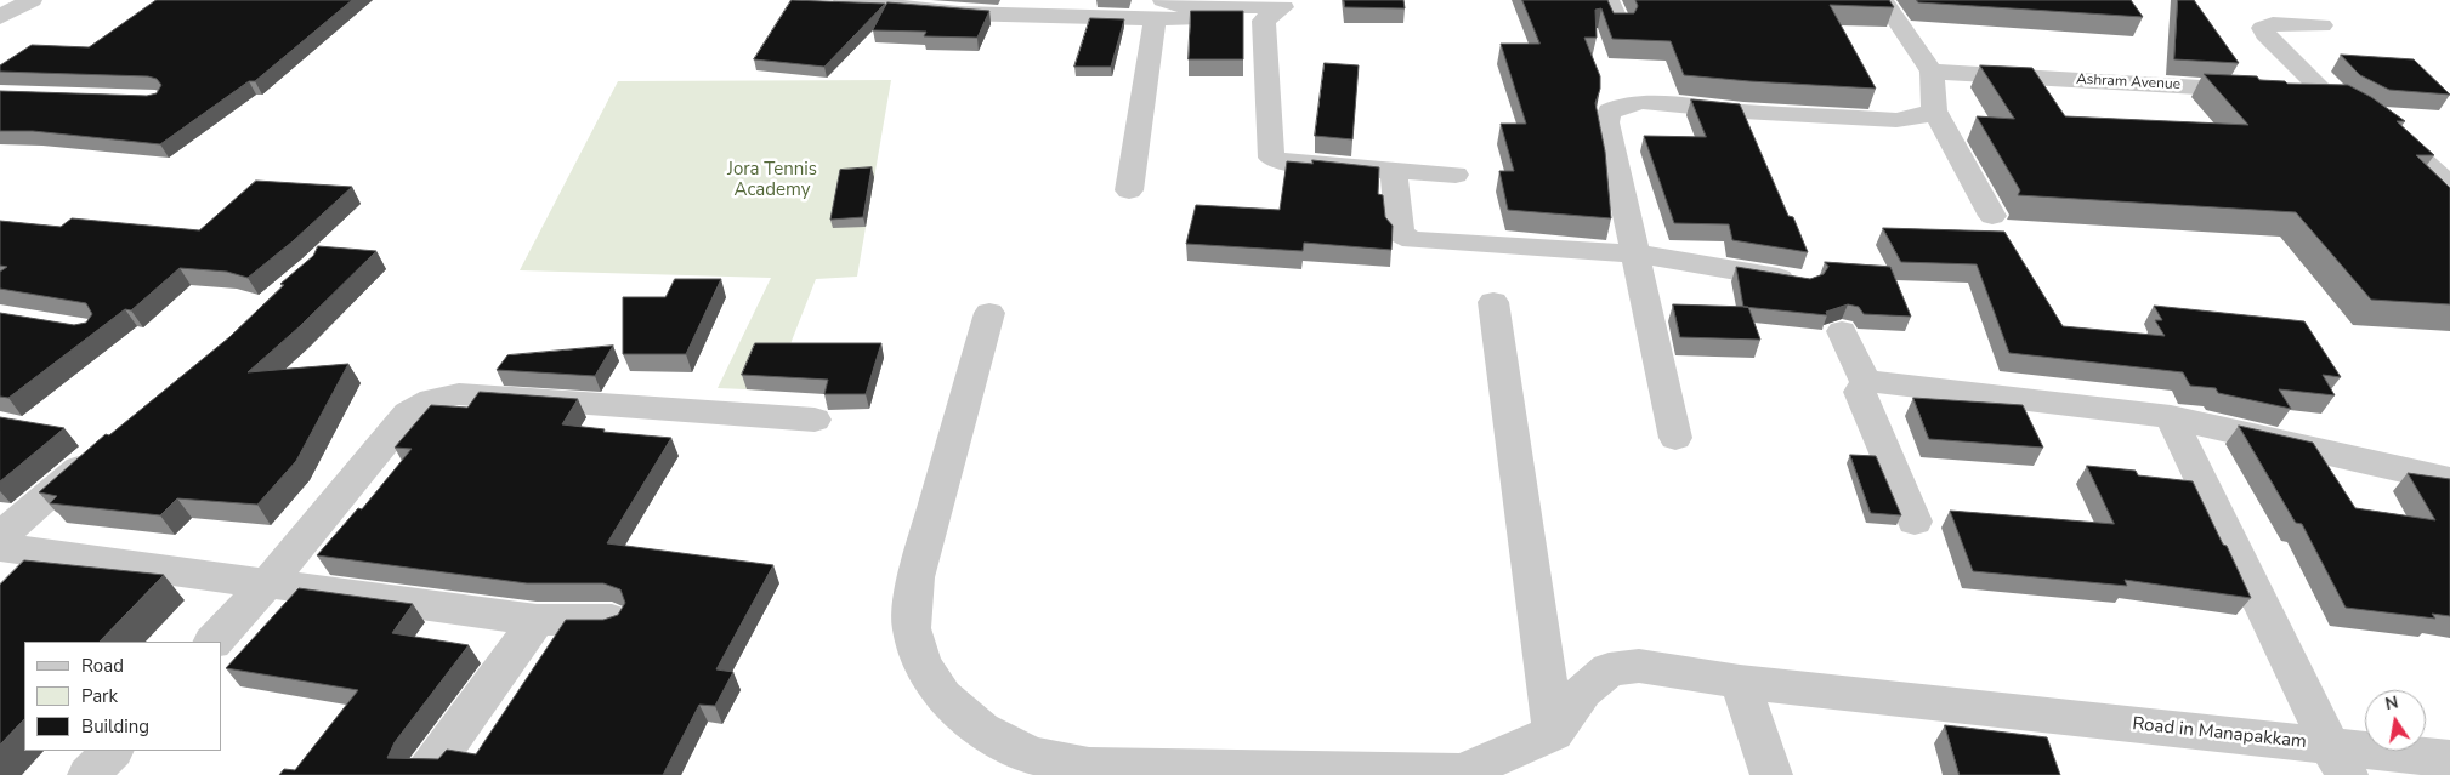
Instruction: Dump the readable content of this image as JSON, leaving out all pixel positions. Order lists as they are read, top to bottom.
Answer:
{
  "streets": {
    "street": ["Ashram Avenue", "Road in Manapakkam"]
  },
  "parks": ["Jora Tennis Academy"],
  "legend": ["Road", "Park", "Building"],
  "north": "top"
}
